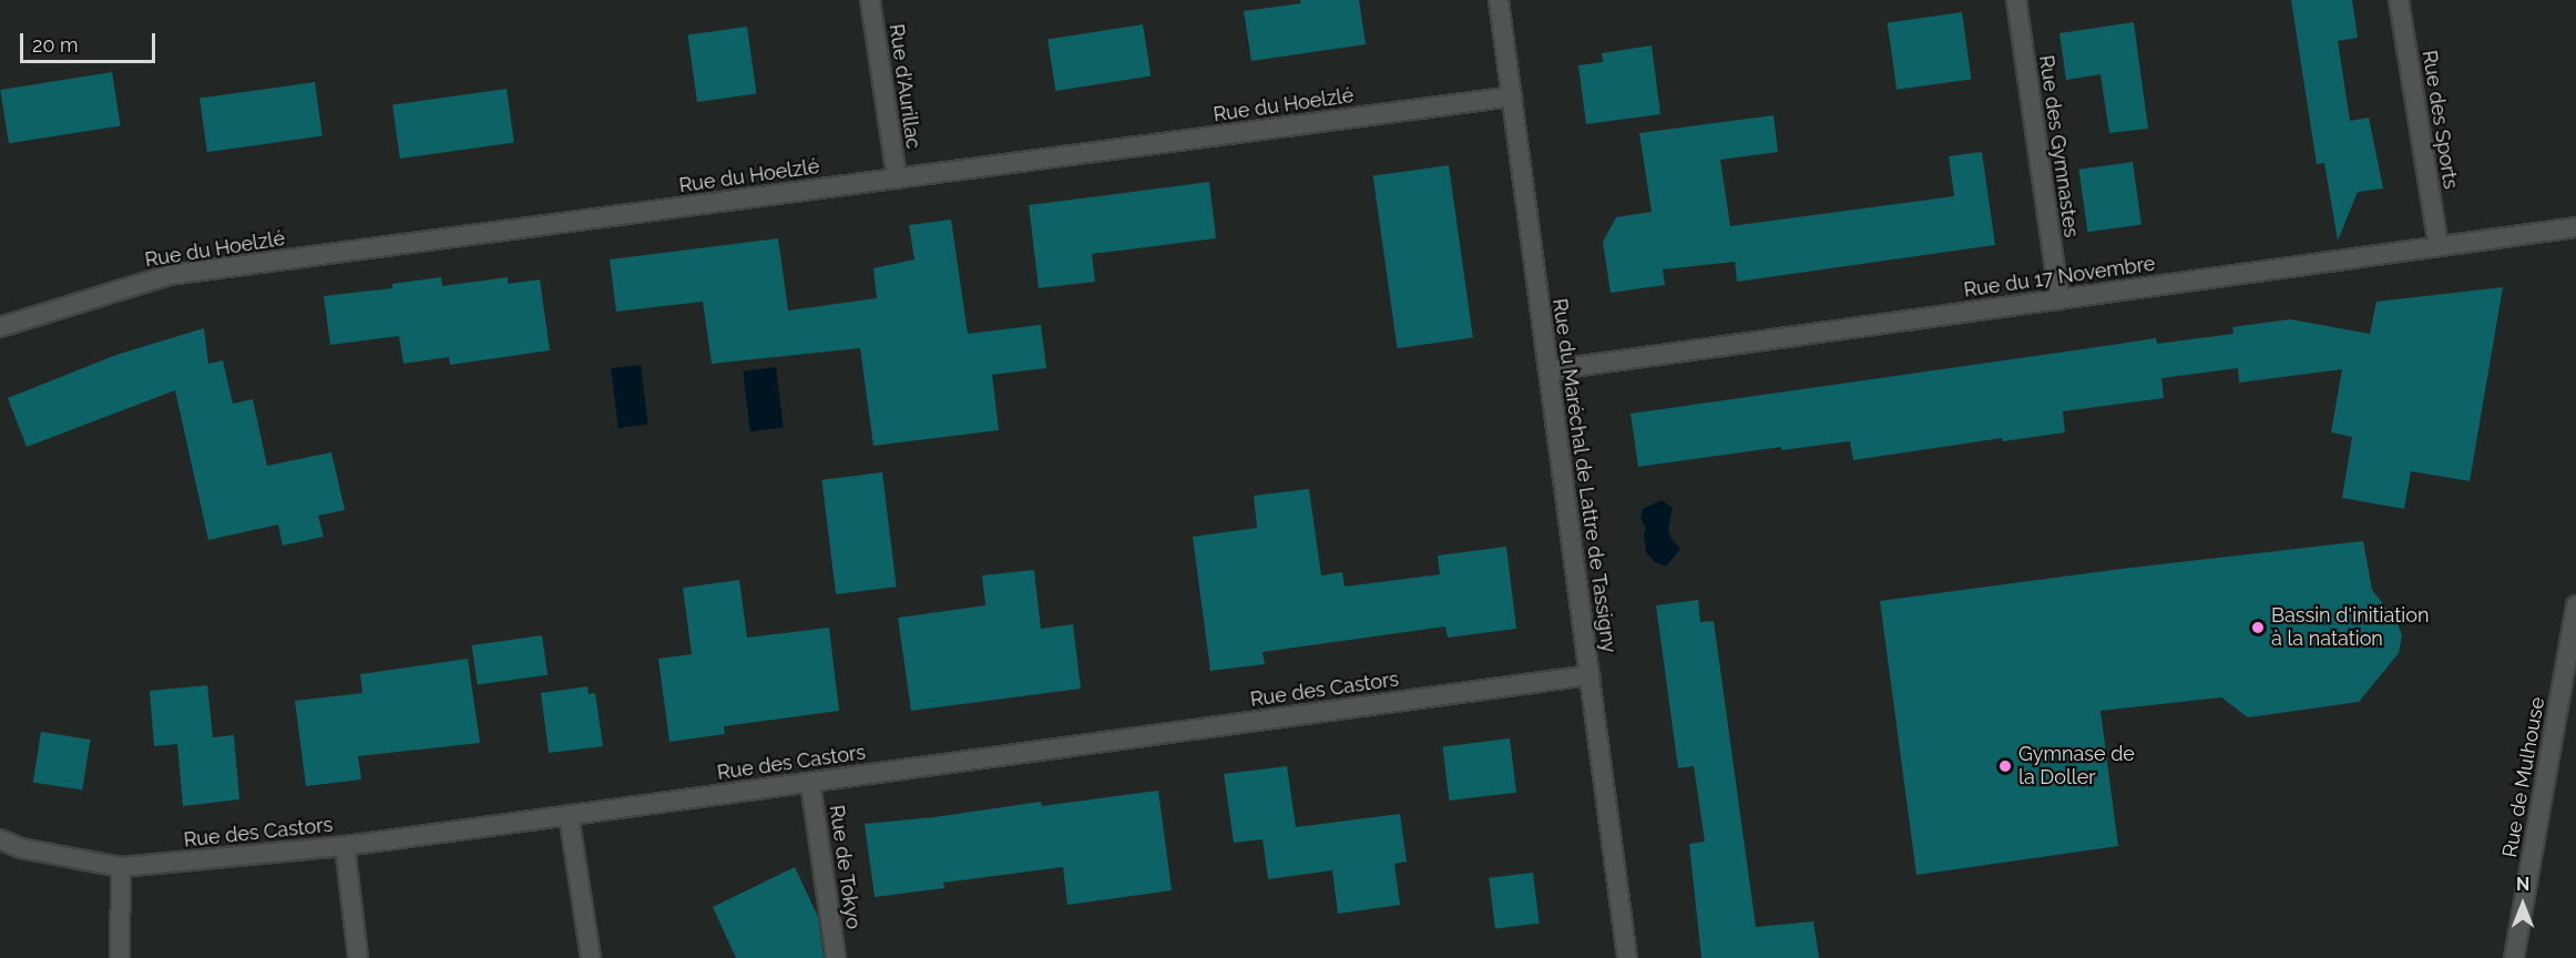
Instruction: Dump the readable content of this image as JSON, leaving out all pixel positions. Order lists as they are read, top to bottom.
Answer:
{
  "streets": {
    "street": [
      "Rue d'Aurillac",
      "Rue du Hoelzlé",
      "Rue des Sports",
      "Rue des Gymnastes",
      "Rue du 17 Novembre",
      "Rue du Maréchal de Lattre de Tassigny",
      "Rue des Castors",
      "Rue de Mulhouse",
      "Rue de Tokyo"
    ]
  },
  "crossings": [
    ["Rue d'Aurillac", "Rue du Hoelzlé"],
    ["Rue du Hoelzlé", "Rue du Maréchal de Lattre de Tassigny"],
    ["Rue des Sports", "Rue du 17 Novembre"],
    ["Rue des Gymnastes", "Rue du 17 Novembre"],
    ["Rue du 17 Novembre", "Rue du Maréchal de Lattre de Tassigny"],
    ["Rue du Maréchal de Lattre de Tassigny", "Rue des Castors"],
    ["Rue des Castors", "Rue de Tokyo"]
  ],
  "places": ["Bassin d'initiation à la natation", "Gymnase de la Doller"],
  "scale_bar": "20 m",
  "north": "top"
}
